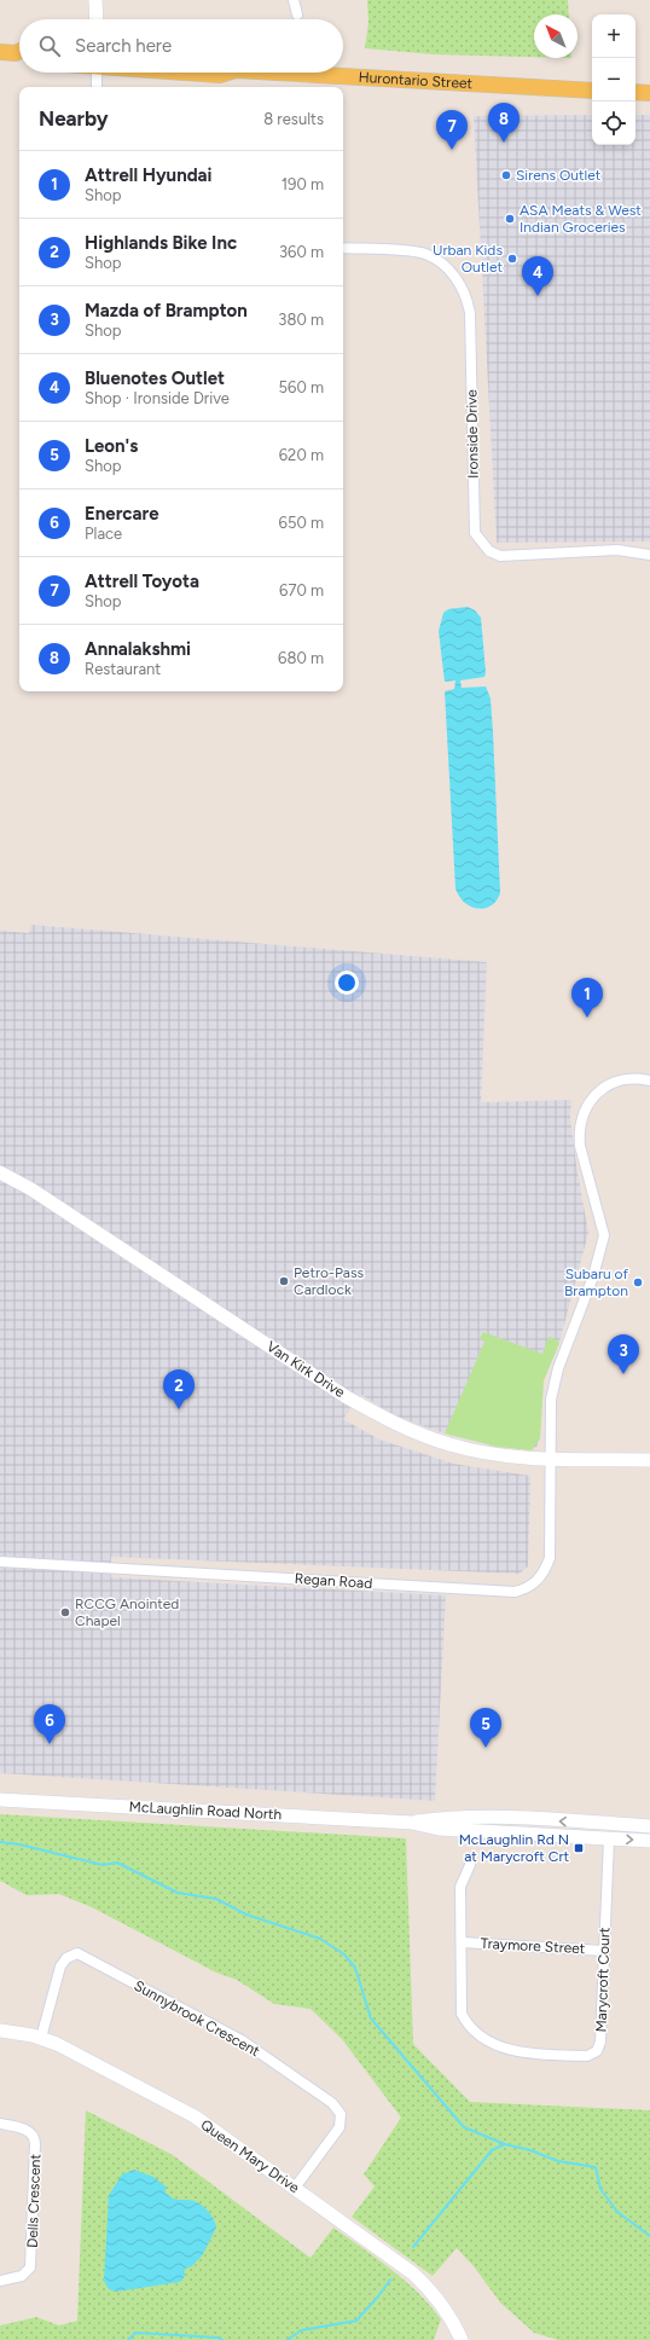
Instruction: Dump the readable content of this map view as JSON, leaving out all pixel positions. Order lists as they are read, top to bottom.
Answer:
{
  "streets": {
    "main road": ["Hurontario Street"],
    "street": [
      "Ironside Drive",
      "Van Kirk Drive",
      "Regan Road",
      "McLaughlin Road North",
      "Traymore Street",
      "Marycroft Court",
      "Sunnybrook Crescent",
      "Queen Mary Drive",
      "Dells Crescent"
    ]
  },
  "crossings": [
    ["Van Kirk Drive", "Regan Road"],
    ["McLaughlin Road North", "Marycroft Court"],
    ["Traymore Street", "Marycroft Court"],
    ["Sunnybrook Crescent", "Queen Mary Drive"]
  ],
  "places": {
    "other": [
      "Sirens Outlet",
      "ASA Meats & West Indian Groceries",
      "Urban Kids Outlet",
      "Petro-Pass Cardlock",
      "Subaru of Brampton",
      "RCCG Anointed Chapel"
    ],
    "transit": ["McLaughlin Rd N at Marycroft Crt"]
  },
  "north": "top left",
  "page": {
    "map_buttons": ["+", "−"],
    "search": "Search here",
    "heading": ["Nearby", "8 results"],
    "pins": [
      "8",
      "7",
      "4",
      "1",
      "3",
      "2",
      "6",
      "5"
    ],
    "list": [
      {
        "mark": "1",
        "name": "Attrell Hyundai",
        "note": "Shop",
        "value": "190 m"
      },
      {
        "mark": "2",
        "name": "Highlands Bike Inc",
        "note": "Shop",
        "value": "360 m"
      },
      {
        "mark": "3",
        "name": "Mazda of Brampton",
        "note": "Shop",
        "value": "380 m"
      },
      {
        "mark": "4",
        "name": "Bluenotes Outlet",
        "note": "Shop · Ironside Drive",
        "value": "560 m"
      },
      {
        "mark": "5",
        "name": "Leon's",
        "note": "Shop",
        "value": "620 m"
      },
      {
        "mark": "6",
        "name": "Enercare",
        "note": "Place",
        "value": "650 m"
      },
      {
        "mark": "7",
        "name": "Attrell Toyota",
        "note": "Shop",
        "value": "670 m"
      },
      {
        "mark": "8",
        "name": "Annalakshmi",
        "note": "Restaurant",
        "value": "680 m"
      }
    ]
  }
}
